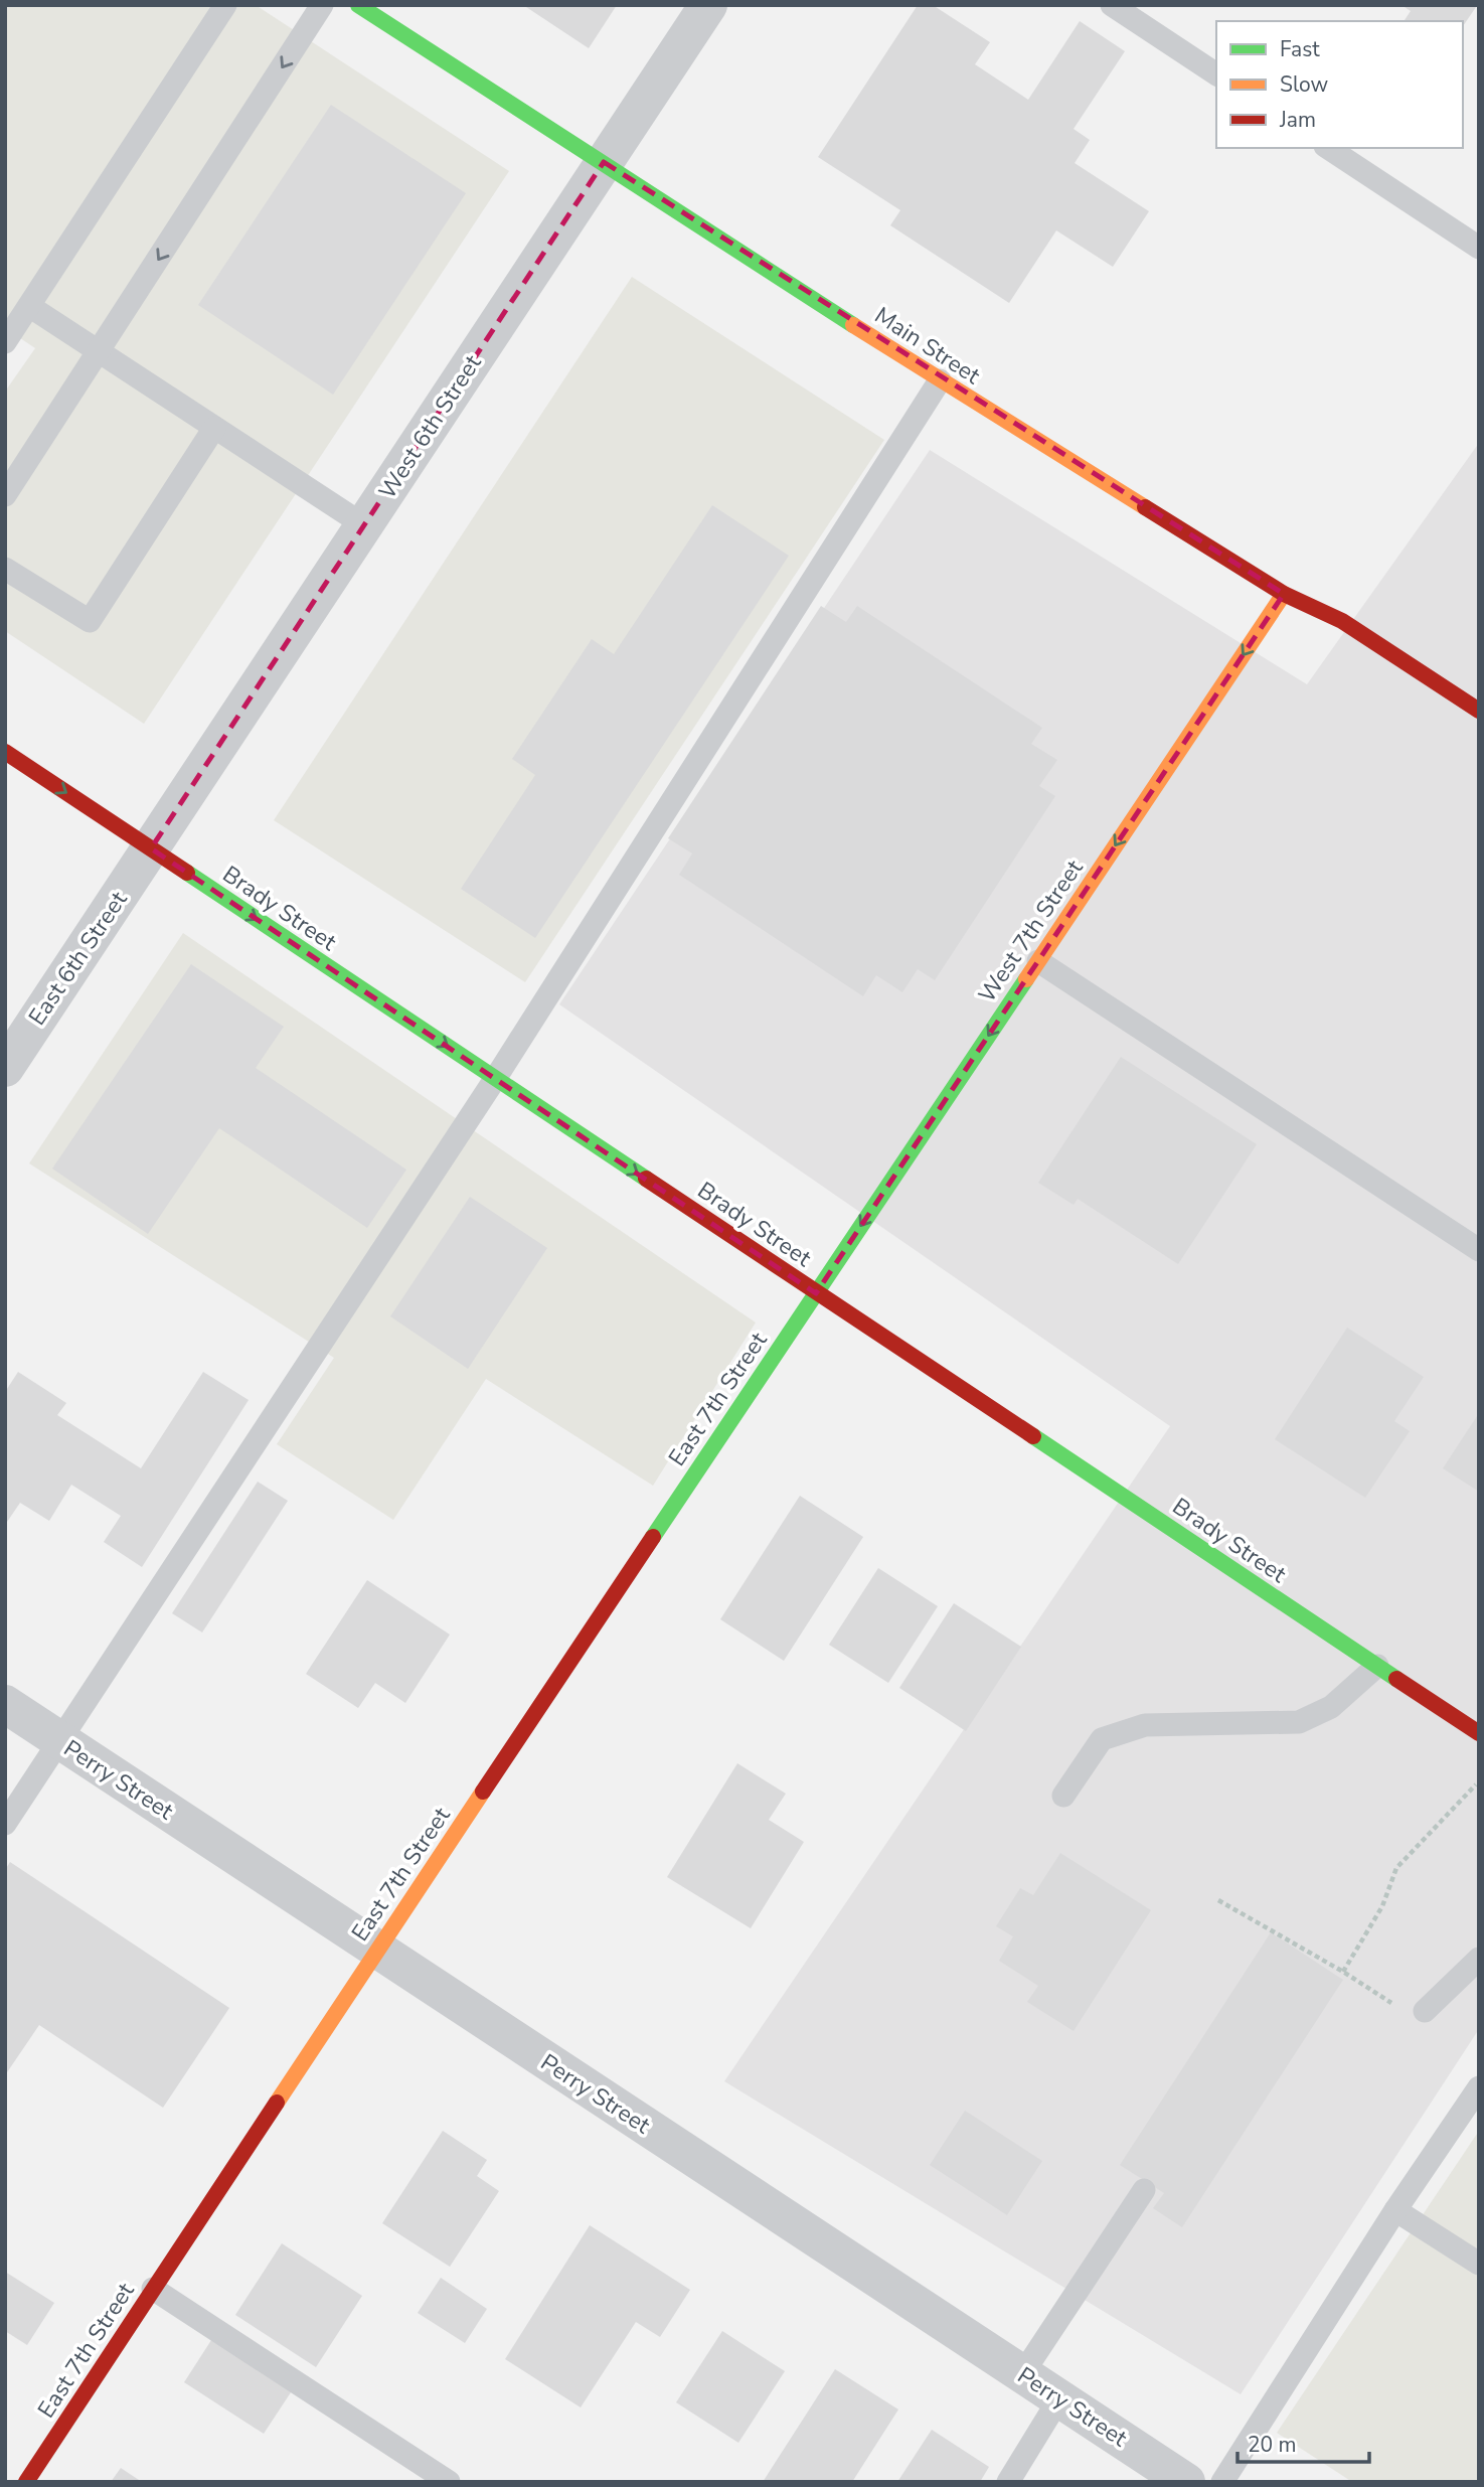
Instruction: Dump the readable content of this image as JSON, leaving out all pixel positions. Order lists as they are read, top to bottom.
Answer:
{
  "streets": {
    "main road": [
      "Main Street",
      "Brady Street",
      "West 7th Street",
      "East 7th Street"
    ],
    "street": ["West 6th Street", "East 6th Street", "Perry Street"]
  },
  "crossings": [
    ["Main Street", "West 6th Street"],
    ["Main Street", "West 7th Street"],
    ["West 6th Street", "Brady Street"],
    ["West 6th Street", "East 6th Street"],
    ["Brady Street", "West 7th Street"],
    ["Brady Street", "East 6th Street"],
    ["Brady Street", "East 7th Street"],
    ["West 7th Street", "East 7th Street"],
    ["East 7th Street", "Perry Street"]
  ],
  "one_way": ["Brady Street", "West 7th Street"],
  "legend": ["Fast", "Slow", "Jam"],
  "scale_bar": "20 m"
}
